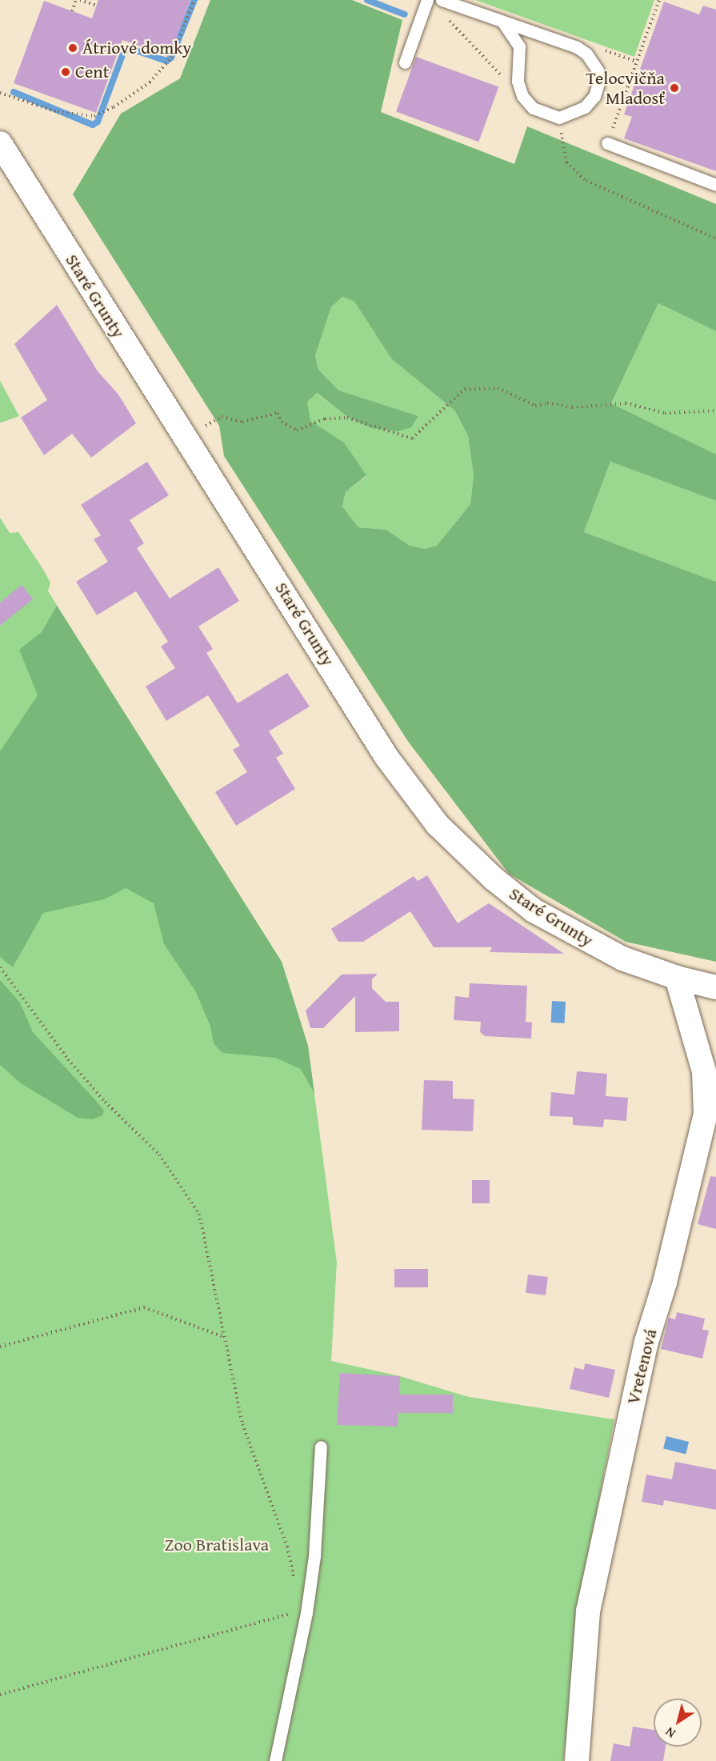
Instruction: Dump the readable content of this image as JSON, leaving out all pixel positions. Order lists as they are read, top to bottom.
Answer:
{
  "streets": {
    "street": ["Staré Grunty", "Vretenová"]
  },
  "crossings": [
    ["Staré Grunty", "Vretenová"]
  ],
  "parks": ["Zoo Bratislava"],
  "places": ["Átriové domky", "Cent", "Telocvičňa Mladosť"],
  "north": "bottom left"
}
